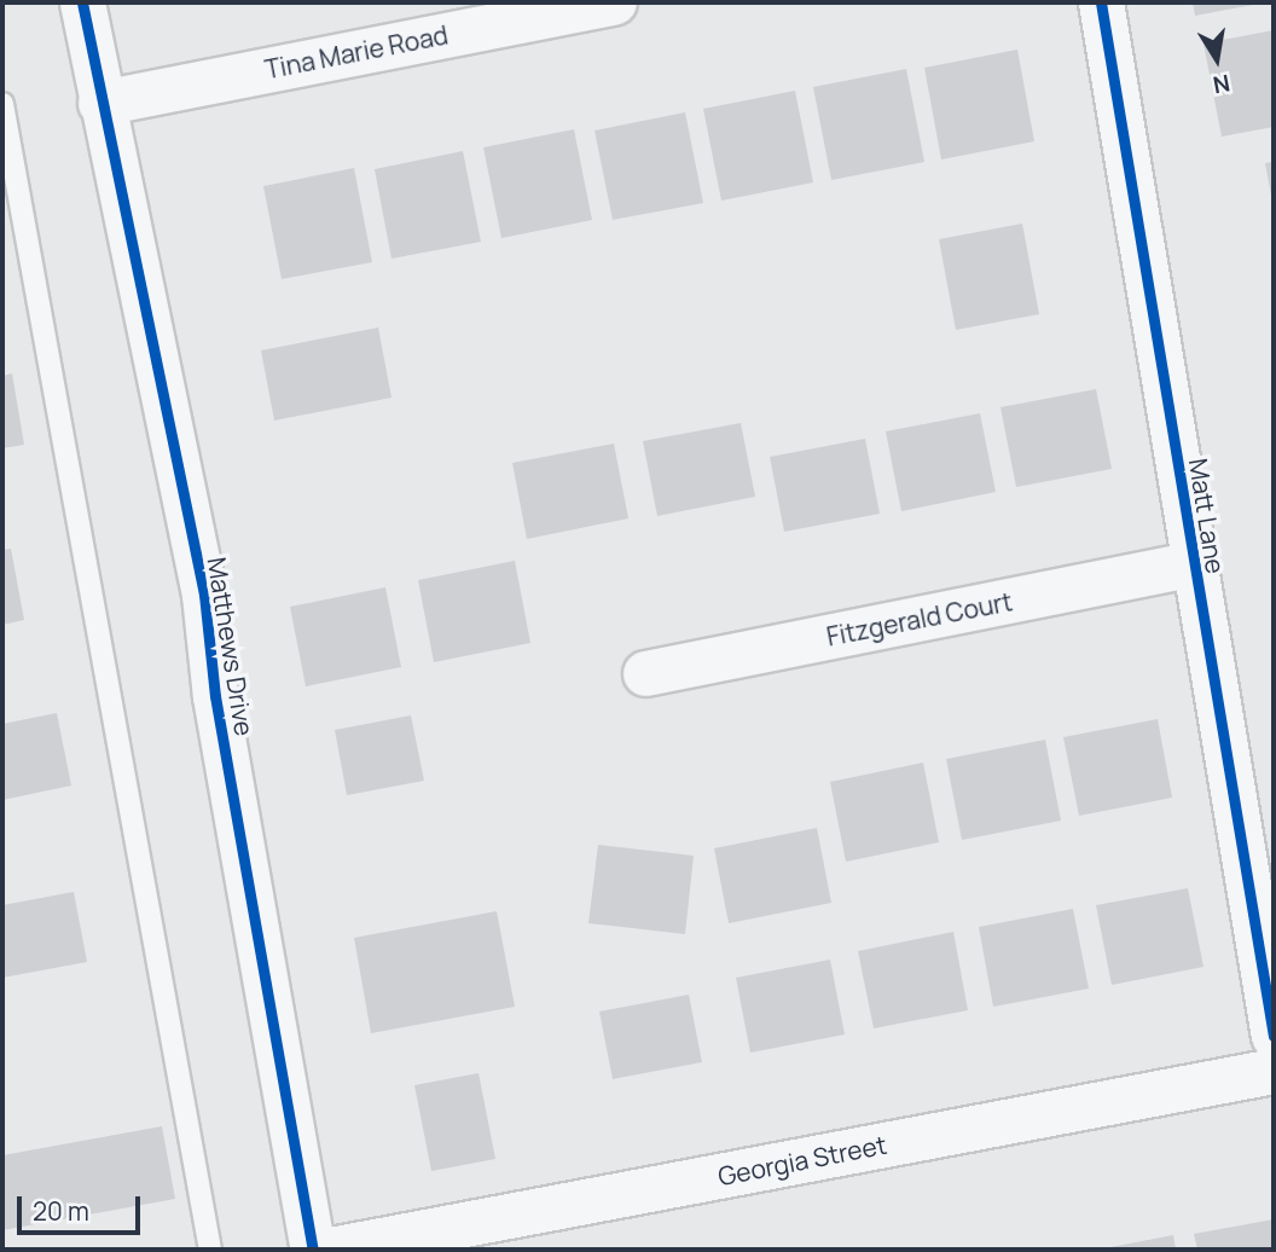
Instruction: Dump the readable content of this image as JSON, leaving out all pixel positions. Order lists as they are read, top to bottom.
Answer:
{
  "streets": {
    "street": [
      "Tina Marie Road",
      "Matt Lane",
      "Fitzgerald Court",
      "Matthews Drive",
      "Georgia Street"
    ]
  },
  "crossings": [
    ["Tina Marie Road", "Matthews Drive"],
    ["Matt Lane", "Fitzgerald Court"]
  ],
  "scale_bar": "20 m",
  "north": "bottom"
}
